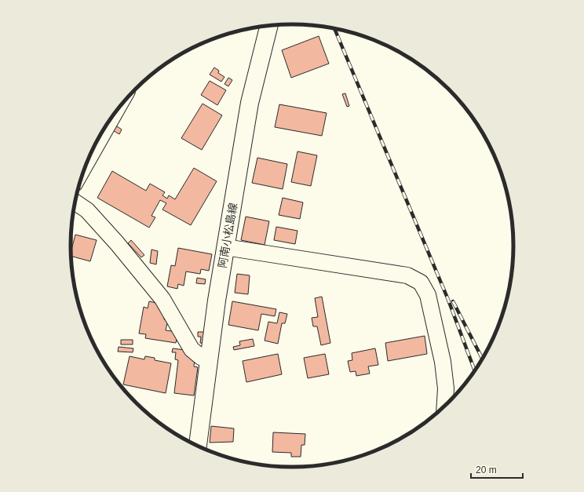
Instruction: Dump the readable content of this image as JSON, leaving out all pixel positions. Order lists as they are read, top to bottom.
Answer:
{
  "streets": {
    "main road": ["阿南小松島線"]
  },
  "scale_bar": "20 m"
}
